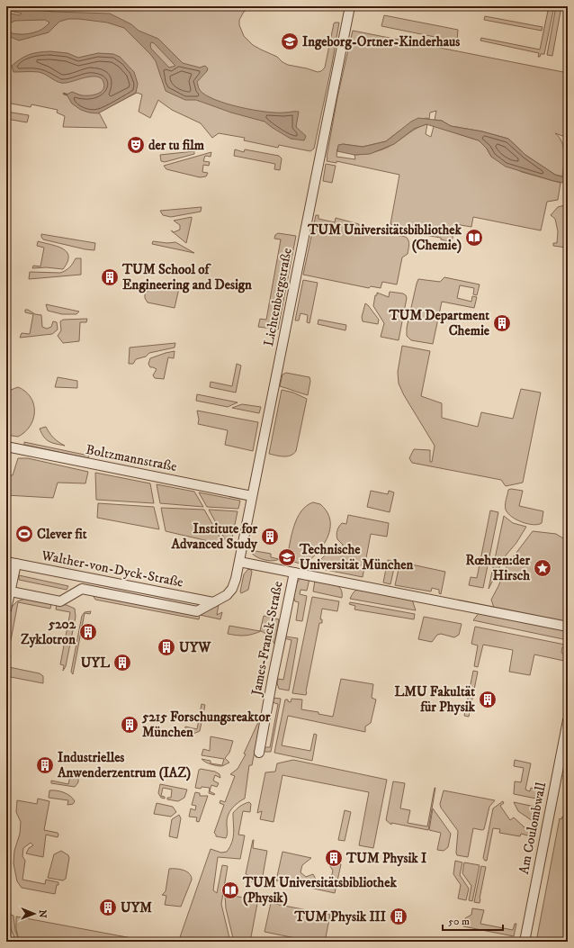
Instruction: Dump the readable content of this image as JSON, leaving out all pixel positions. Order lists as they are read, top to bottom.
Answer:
{
  "streets": {
    "street": [
      "Lichtenbergstraße",
      "Boltzmannstraße",
      "Walther-von-Dyck-Straße",
      "James-Franck-Straße",
      "Am Coulombwall"
    ]
  },
  "crossings": [
    ["Lichtenbergstraße", "Boltzmannstraße"],
    ["Lichtenbergstraße", "Walther-von-Dyck-Straße"]
  ],
  "places": {
    "school or university": ["Ingeborg-Ortner-Kinderhaus", "Technische Universität München"],
    "theatre": ["der tu film"],
    "library": ["TUM Universitätsbibliothek (Chemie)", "TUM Universitätsbibliothek (Physik)"],
    "building": [
      "TUM School of Engineering and Design",
      "TUM Department Chemie",
      "Institute for Advanced Study",
      "5202 Zyklotron",
      "UYW",
      "UYL",
      "LMU Fakultät für Physik",
      "5215 Forschungsreaktor München",
      "Industrielles Anwenderzentrum (IAZ)",
      "TUM Physik I",
      "UYM",
      "TUM Physik III"
    ],
    "sports": ["Clever fit"],
    "place": ["Rœhren:der Hirsch"]
  },
  "scale_bar": "50 m",
  "north": "right"
}
